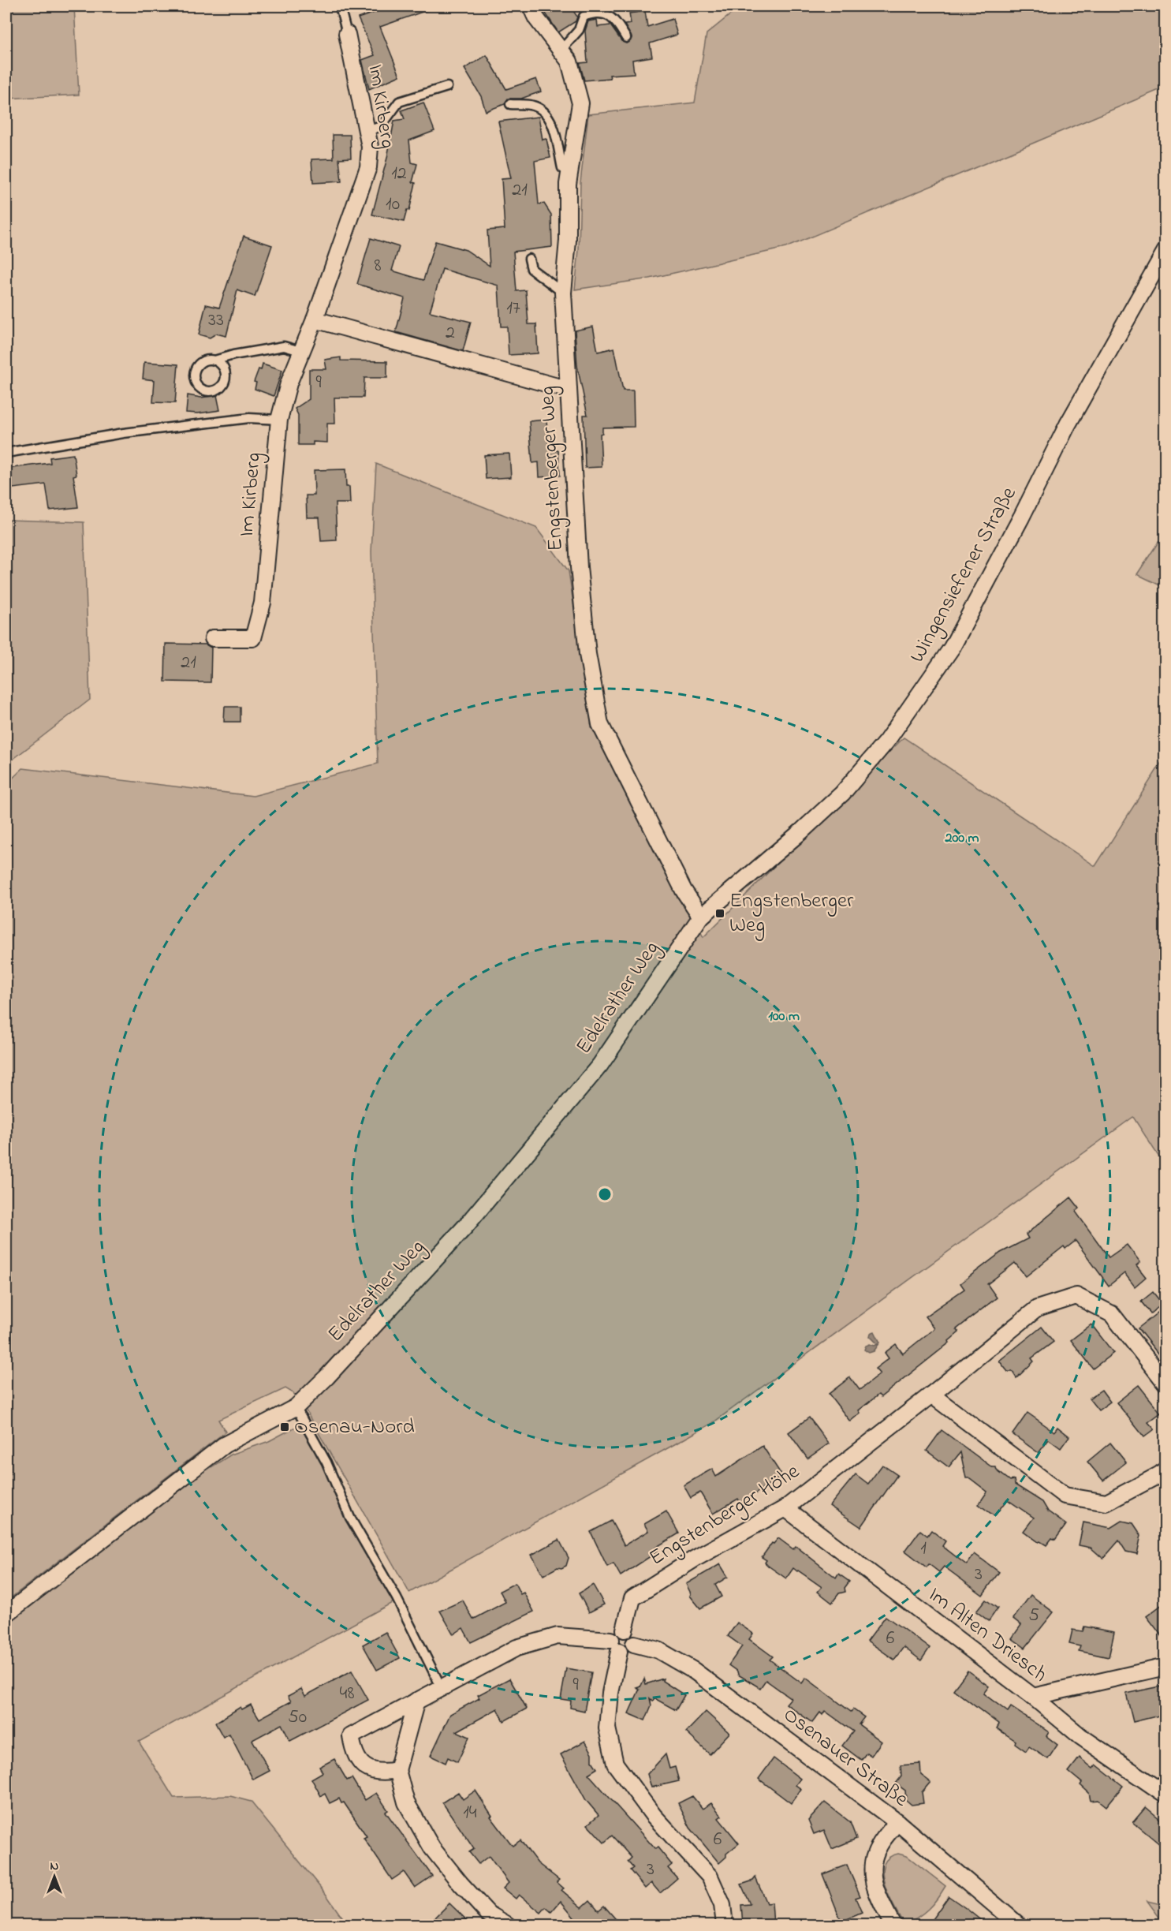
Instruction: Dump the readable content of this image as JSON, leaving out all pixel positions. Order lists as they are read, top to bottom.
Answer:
{
  "streets": {
    "street": [
      "Im Kirberg",
      "Engstenberger Weg",
      "Wingensiefener Straße",
      "Edelrather Weg",
      "Engstenberger Höhe",
      "Im Alten Driesch",
      "Osenauer Straße"
    ]
  },
  "crossings": [
    ["Engstenberger Weg", "Wingensiefener Straße"],
    ["Engstenberger Weg", "Edelrather Weg"],
    ["Wingensiefener Straße", "Edelrather Weg"],
    ["Engstenberger Höhe", "Im Alten Driesch"],
    ["Engstenberger Höhe", "Osenauer Straße"]
  ],
  "places": {
    "transit": ["Engstenberger Weg", "Osenau-Nord"]
  },
  "house_numbers": [
    "12",
    "21",
    "10",
    "8",
    "17",
    "33",
    "2",
    "9",
    "21",
    "1",
    "3",
    "5",
    "6",
    "9",
    "48",
    "50",
    "14",
    "6",
    "3"
  ],
  "north": "top",
  "rings": ["200 m", "100 m"]
}
